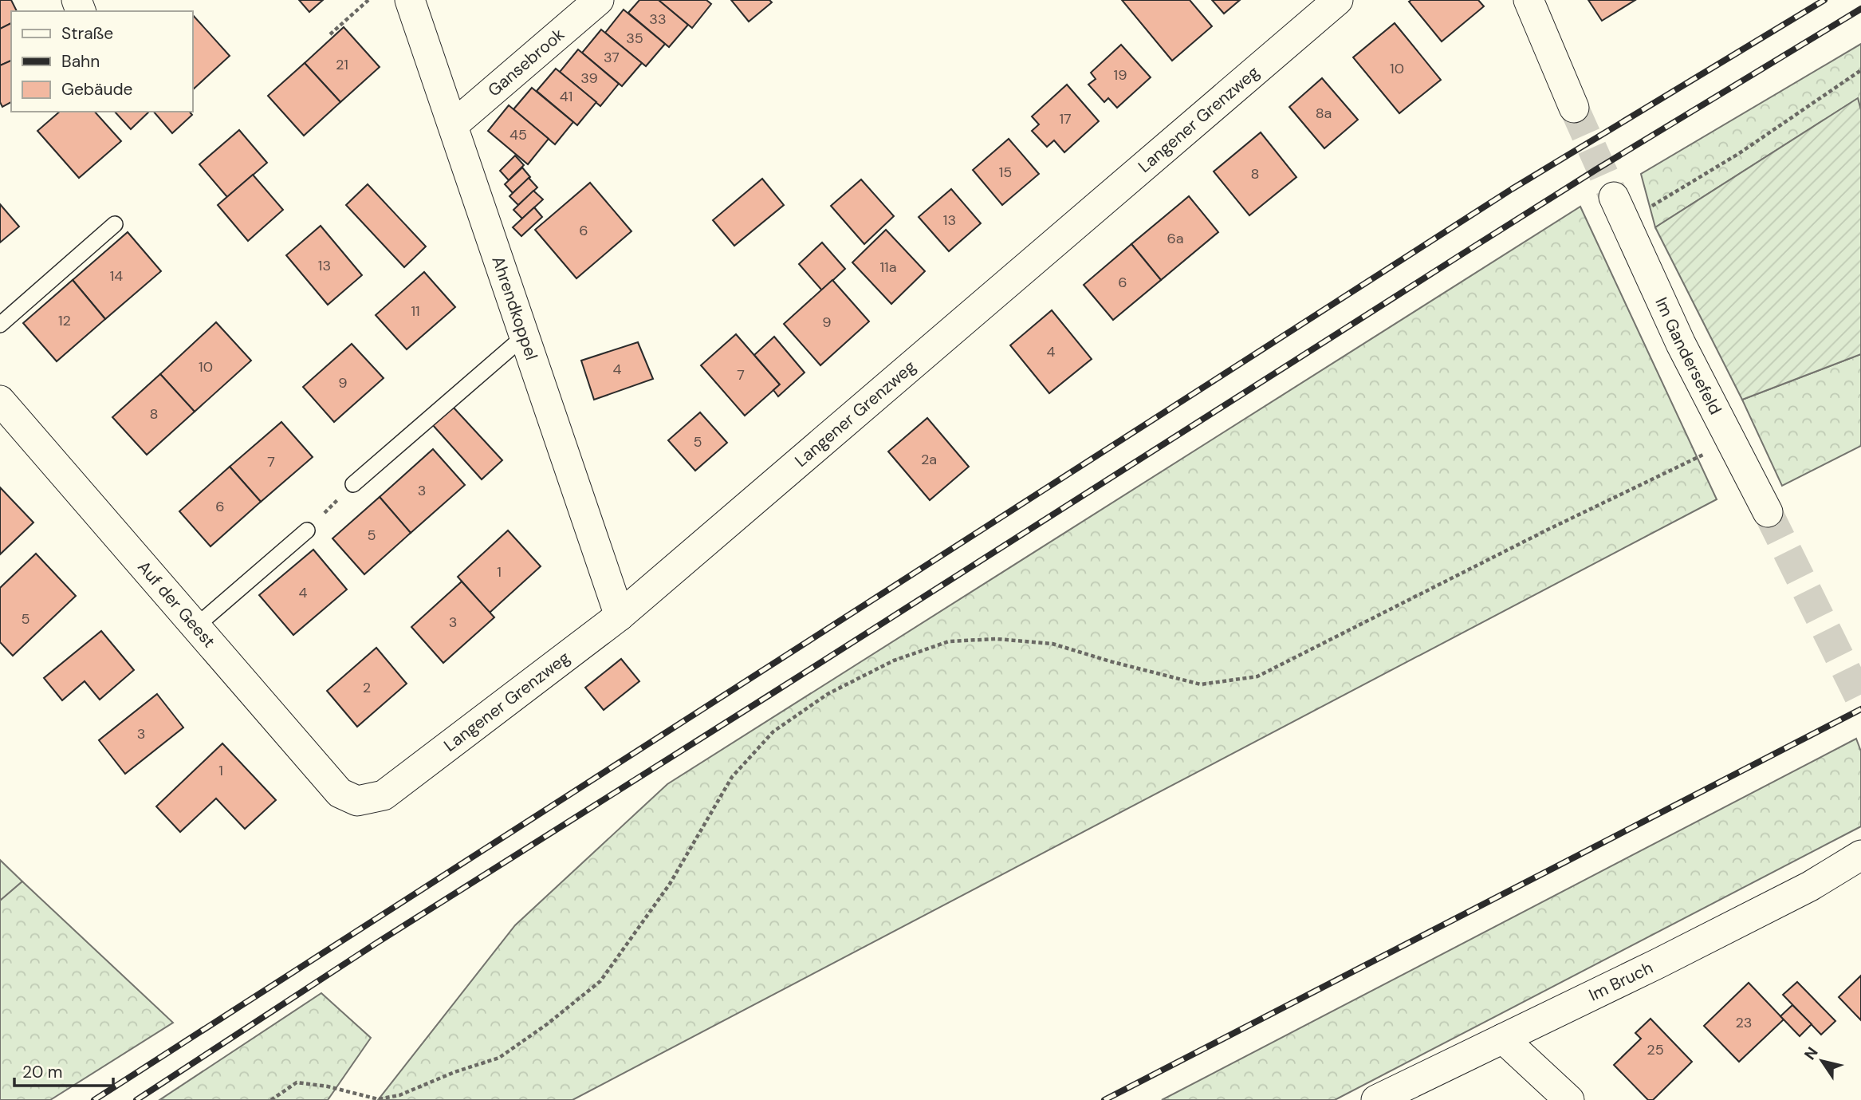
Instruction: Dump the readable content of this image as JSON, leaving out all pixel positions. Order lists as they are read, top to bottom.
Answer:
{
  "streets": {
    "street": [
      "Gansebrook",
      "Langener Grenzweg",
      "Ahrendkoppel",
      "Im Gandersefeld",
      "Auf der Geest",
      "Im Bruch"
    ]
  },
  "crossings": [
    ["Gansebrook", "Ahrendkoppel"],
    ["Langener Grenzweg", "Ahrendkoppel"],
    ["Langener Grenzweg", "Auf der Geest"]
  ],
  "house_numbers": [
    "33",
    "35",
    "37",
    "21",
    "10",
    "19",
    "39",
    "41",
    "8a",
    "17",
    "45",
    "15",
    "8",
    "13",
    "6",
    "6a",
    "13",
    "11a",
    "14",
    "6",
    "11",
    "12",
    "9",
    "4",
    "10",
    "4",
    "7",
    "9",
    "8",
    "5",
    "2a",
    "7",
    "3",
    "6",
    "5",
    "1",
    "4",
    "5",
    "3",
    "2",
    "3",
    "1",
    "23",
    "25"
  ],
  "legend": ["Straße", "Bahn", "Gebäude"],
  "scale_bar": "20 m",
  "north": "top left"
}
